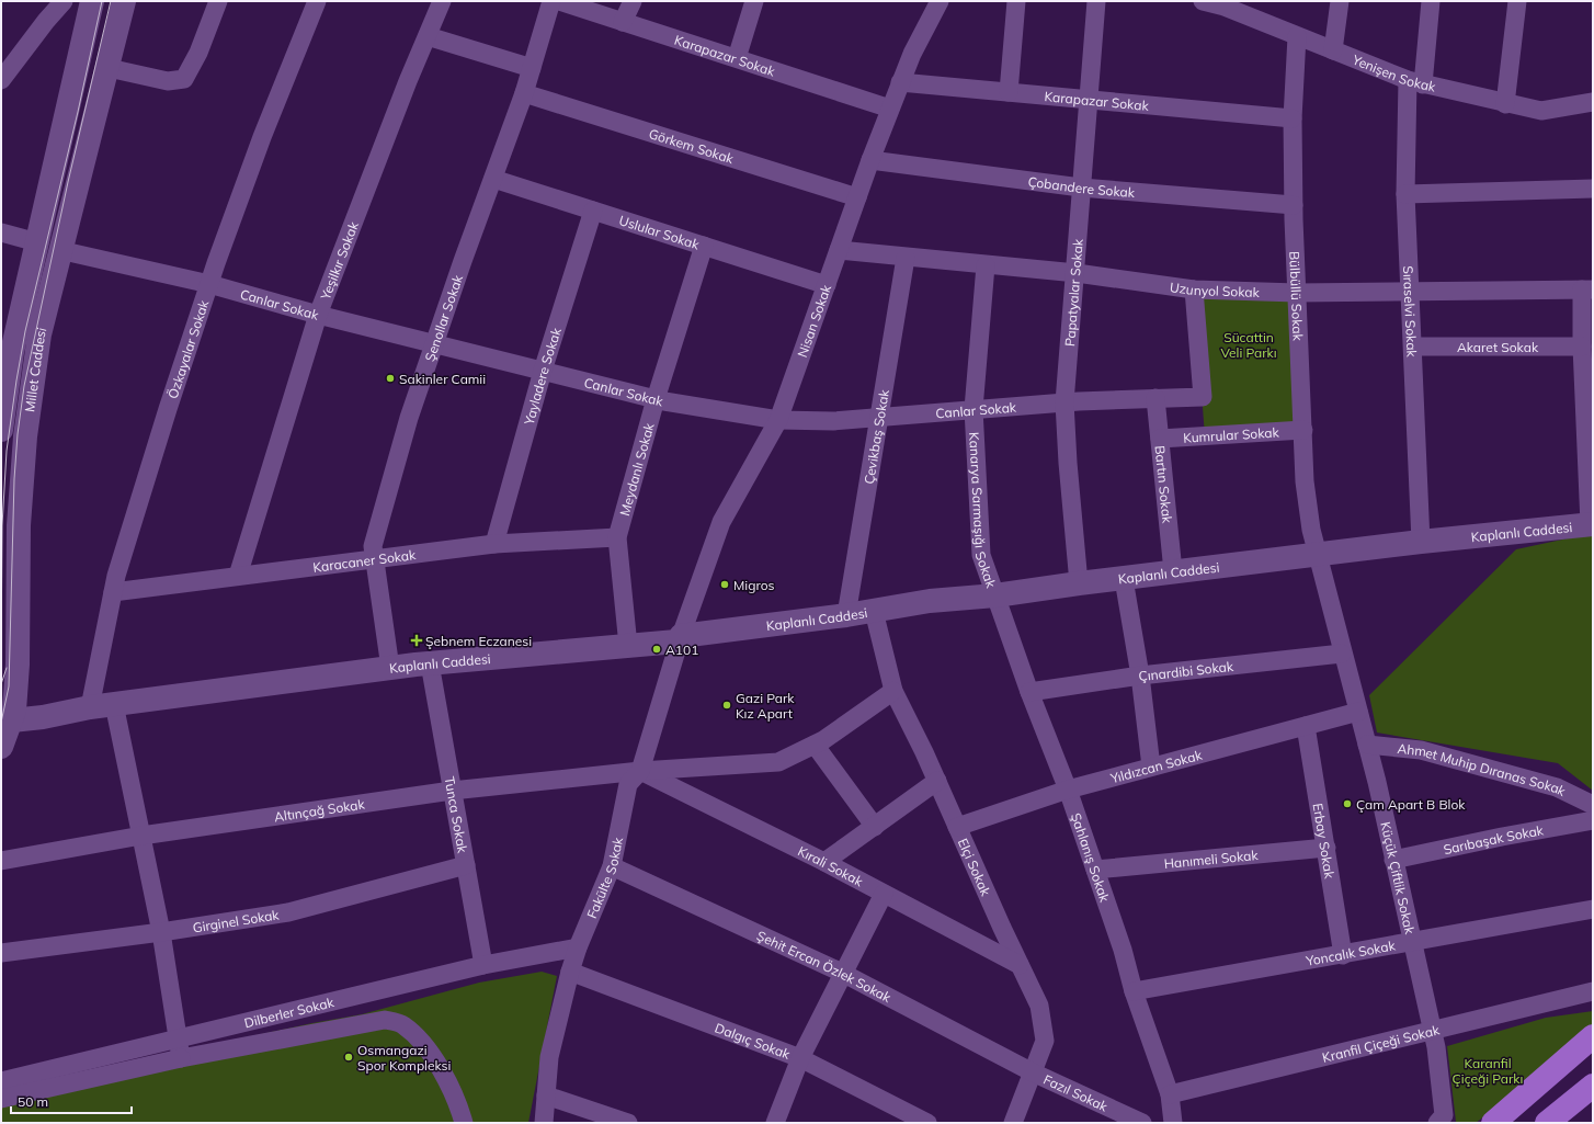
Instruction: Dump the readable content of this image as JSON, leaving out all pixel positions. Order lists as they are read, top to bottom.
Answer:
{
  "streets": {
    "main road": ["Millet Caddesi", "Kaplanlı Caddesi"],
    "street": [
      "Karapazar Sokak",
      "Yenişen Sokak",
      "Görkem Sokak",
      "Çobandere Sokak",
      "Uslular Sokak",
      "Yeşilkır Sokak",
      "Uzunyol Sokak",
      "Papatyalar Sokak",
      "Bülbüllü Sokak",
      "Canlar Sokak",
      "Sıraselvi Sokak",
      "Şenollar Sokak",
      "Nisan Sokak",
      "Akaret Sokak",
      "Özkayalar Sokak",
      "Yayladere Sokak",
      "Kumrular Sokak",
      "Çevikbaş Sokak",
      "Meydanlı Sokak",
      "Bartın Sokak",
      "Kanarya Sarmaşığı Sokak",
      "Karacaner Sokak",
      "Çınardibi Sokak",
      "Yıldızcan Sokak",
      "Ahmet Muhip Dıranas Sokak",
      "Altınçağ Sokak",
      "Tunca Sokak",
      "Erbay Sokak",
      "Sarıbaşak Sokak",
      "Şahlanış Sokak",
      "Hanımeli Sokak",
      "Kırali Sokak",
      "Elçi Sokak",
      "Fakülte Sokak",
      "Küçük Çiftlik Sokak",
      "Girginel Sokak",
      "Yoncalık Sokak",
      "Şehit Ercan Özlek Sokak",
      "Dilberler Sokak",
      "Dalgıç Sokak",
      "Kranfil Çiçeği Sokak",
      "Fazıl Sokak"
    ]
  },
  "crossings": [
    ["Karapazar Sokak", "Papatyalar Sokak"],
    ["Karapazar Sokak", "Bülbüllü Sokak"],
    ["Karapazar Sokak", "Nisan Sokak"],
    ["Yenişen Sokak", "Bülbüllü Sokak"],
    ["Yenişen Sokak", "Sıraselvi Sokak"],
    ["Görkem Sokak", "Şenollar Sokak"],
    ["Görkem Sokak", "Nisan Sokak"],
    ["Çobandere Sokak", "Papatyalar Sokak"],
    ["Çobandere Sokak", "Bülbüllü Sokak"],
    ["Çobandere Sokak", "Nisan Sokak"],
    ["Uslular Sokak", "Şenollar Sokak"],
    ["Uslular Sokak", "Nisan Sokak"],
    ["Uslular Sokak", "Yayladere Sokak"],
    ["Uslular Sokak", "Meydanlı Sokak"],
    ["Yeşilkır Sokak", "Canlar Sokak"],
    ["Yeşilkır Sokak", "Karacaner Sokak"],
    ["Uzunyol Sokak", "Papatyalar Sokak"],
    ["Uzunyol Sokak", "Bülbüllü Sokak"],
    ["Uzunyol Sokak", "Canlar Sokak"],
    ["Uzunyol Sokak", "Sıraselvi Sokak"],
    ["Uzunyol Sokak", "Nisan Sokak"],
    ["Uzunyol Sokak", "Çevikbaş Sokak"],
    ["Uzunyol Sokak", "Kanarya Sarmaşığı Sokak"],
    ["Papatyalar Sokak", "Canlar Sokak"],
    ["Papatyalar Sokak", "Kaplanlı Caddesi"],
    ["Bülbüllü Sokak", "Kumrular Sokak"],
    ["Bülbüllü Sokak", "Kaplanlı Caddesi"],
    ["Bülbüllü Sokak", "Küçük Çiftlik Sokak"],
    ["Canlar Sokak", "Şenollar Sokak"],
    ["Canlar Sokak", "Nisan Sokak"],
    ["Canlar Sokak", "Özkayalar Sokak"],
    ["Canlar Sokak", "Millet Caddesi"],
    ["Canlar Sokak", "Yayladere Sokak"],
    ["Canlar Sokak", "Çevikbaş Sokak"],
    ["Canlar Sokak", "Meydanlı Sokak"],
    ["Canlar Sokak", "Bartın Sokak"],
    ["Canlar Sokak", "Kanarya Sarmaşığı Sokak"],
    ["Sıraselvi Sokak", "Akaret Sokak"],
    ["Sıraselvi Sokak", "Kaplanlı Caddesi"],
    ["Şenollar Sokak", "Kaplanlı Caddesi"],
    ["Şenollar Sokak", "Karacaner Sokak"],
    ["Nisan Sokak", "Kaplanlı Caddesi"],
    ["Nisan Sokak", "Fakülte Sokak"],
    ["Özkayalar Sokak", "Kaplanlı Caddesi"],
    ["Özkayalar Sokak", "Karacaner Sokak"],
    ["Millet Caddesi", "Kaplanlı Caddesi"],
    ["Yayladere Sokak", "Karacaner Sokak"],
    ["Kumrular Sokak", "Bartın Sokak"],
    ["Çevikbaş Sokak", "Kaplanlı Caddesi"],
    ["Meydanlı Sokak", "Kaplanlı Caddesi"],
    ["Meydanlı Sokak", "Karacaner Sokak"],
    ["Bartın Sokak", "Kaplanlı Caddesi"],
    ["Kanarya Sarmaşığı Sokak", "Kaplanlı Caddesi"],
    ["Kanarya Sarmaşığı Sokak", "Şahlanış Sokak"],
    ["Kaplanlı Caddesi", "Tunca Sokak"],
    ["Kaplanlı Caddesi", "Şahlanış Sokak"],
    ["Kaplanlı Caddesi", "Elçi Sokak"],
    ["Kaplanlı Caddesi", "Fakülte Sokak"],
    ["Kaplanlı Caddesi", "Küçük Çiftlik Sokak"],
    ["Çınardibi Sokak", "Şahlanış Sokak"],
    ["Çınardibi Sokak", "Küçük Çiftlik Sokak"],
    ["Yıldızcan Sokak", "Erbay Sokak"],
    ["Yıldızcan Sokak", "Şahlanış Sokak"],
    ["Yıldızcan Sokak", "Elçi Sokak"],
    ["Yıldızcan Sokak", "Küçük Çiftlik Sokak"],
    ["Ahmet Muhip Dıranas Sokak", "Küçük Çiftlik Sokak"],
    ["Altınçağ Sokak", "Tunca Sokak"],
    ["Altınçağ Sokak", "Kırali Sokak"],
    ["Altınçağ Sokak", "Elçi Sokak"],
    ["Altınçağ Sokak", "Fakülte Sokak"],
    ["Tunca Sokak", "Girginel Sokak"],
    ["Tunca Sokak", "Dilberler Sokak"],
    ["Erbay Sokak", "Hanımeli Sokak"],
    ["Erbay Sokak", "Yoncalık Sokak"],
    ["Sarıbaşak Sokak", "Küçük Çiftlik Sokak"],
    ["Şahlanış Sokak", "Hanımeli Sokak"],
    ["Şahlanış Sokak", "Yoncalık Sokak"],
    ["Şahlanış Sokak", "Kranfil Çiçeği Sokak"],
    ["Kırali Sokak", "Elçi Sokak"],
    ["Kırali Sokak", "Fakülte Sokak"],
    ["Elçi Sokak", "Şehit Ercan Özlek Sokak"],
    ["Elçi Sokak", "Fazıl Sokak"],
    ["Fakülte Sokak", "Şehit Ercan Özlek Sokak"],
    ["Fakülte Sokak", "Dilberler Sokak"],
    ["Fakülte Sokak", "Dalgıç Sokak"],
    ["Küçük Çiftlik Sokak", "Yoncalık Sokak"],
    ["Küçük Çiftlik Sokak", "Kranfil Çiçeği Sokak"],
    ["Şehit Ercan Özlek Sokak", "Fazıl Sokak"]
  ],
  "parks": ["Sücattin Veli Parkı", "Karanfil Çiçeği Parkı"],
  "places": {
    "other": [
      "Sakinler Camii",
      "Migros",
      "A101",
      "Gazi Park Kız Apart",
      "Çam Apart B Blok",
      "Osmangazi Spor Kompleksi"
    ],
    "health": ["Şebnem Eczanesi"]
  },
  "scale_bar": "50 m"
}
